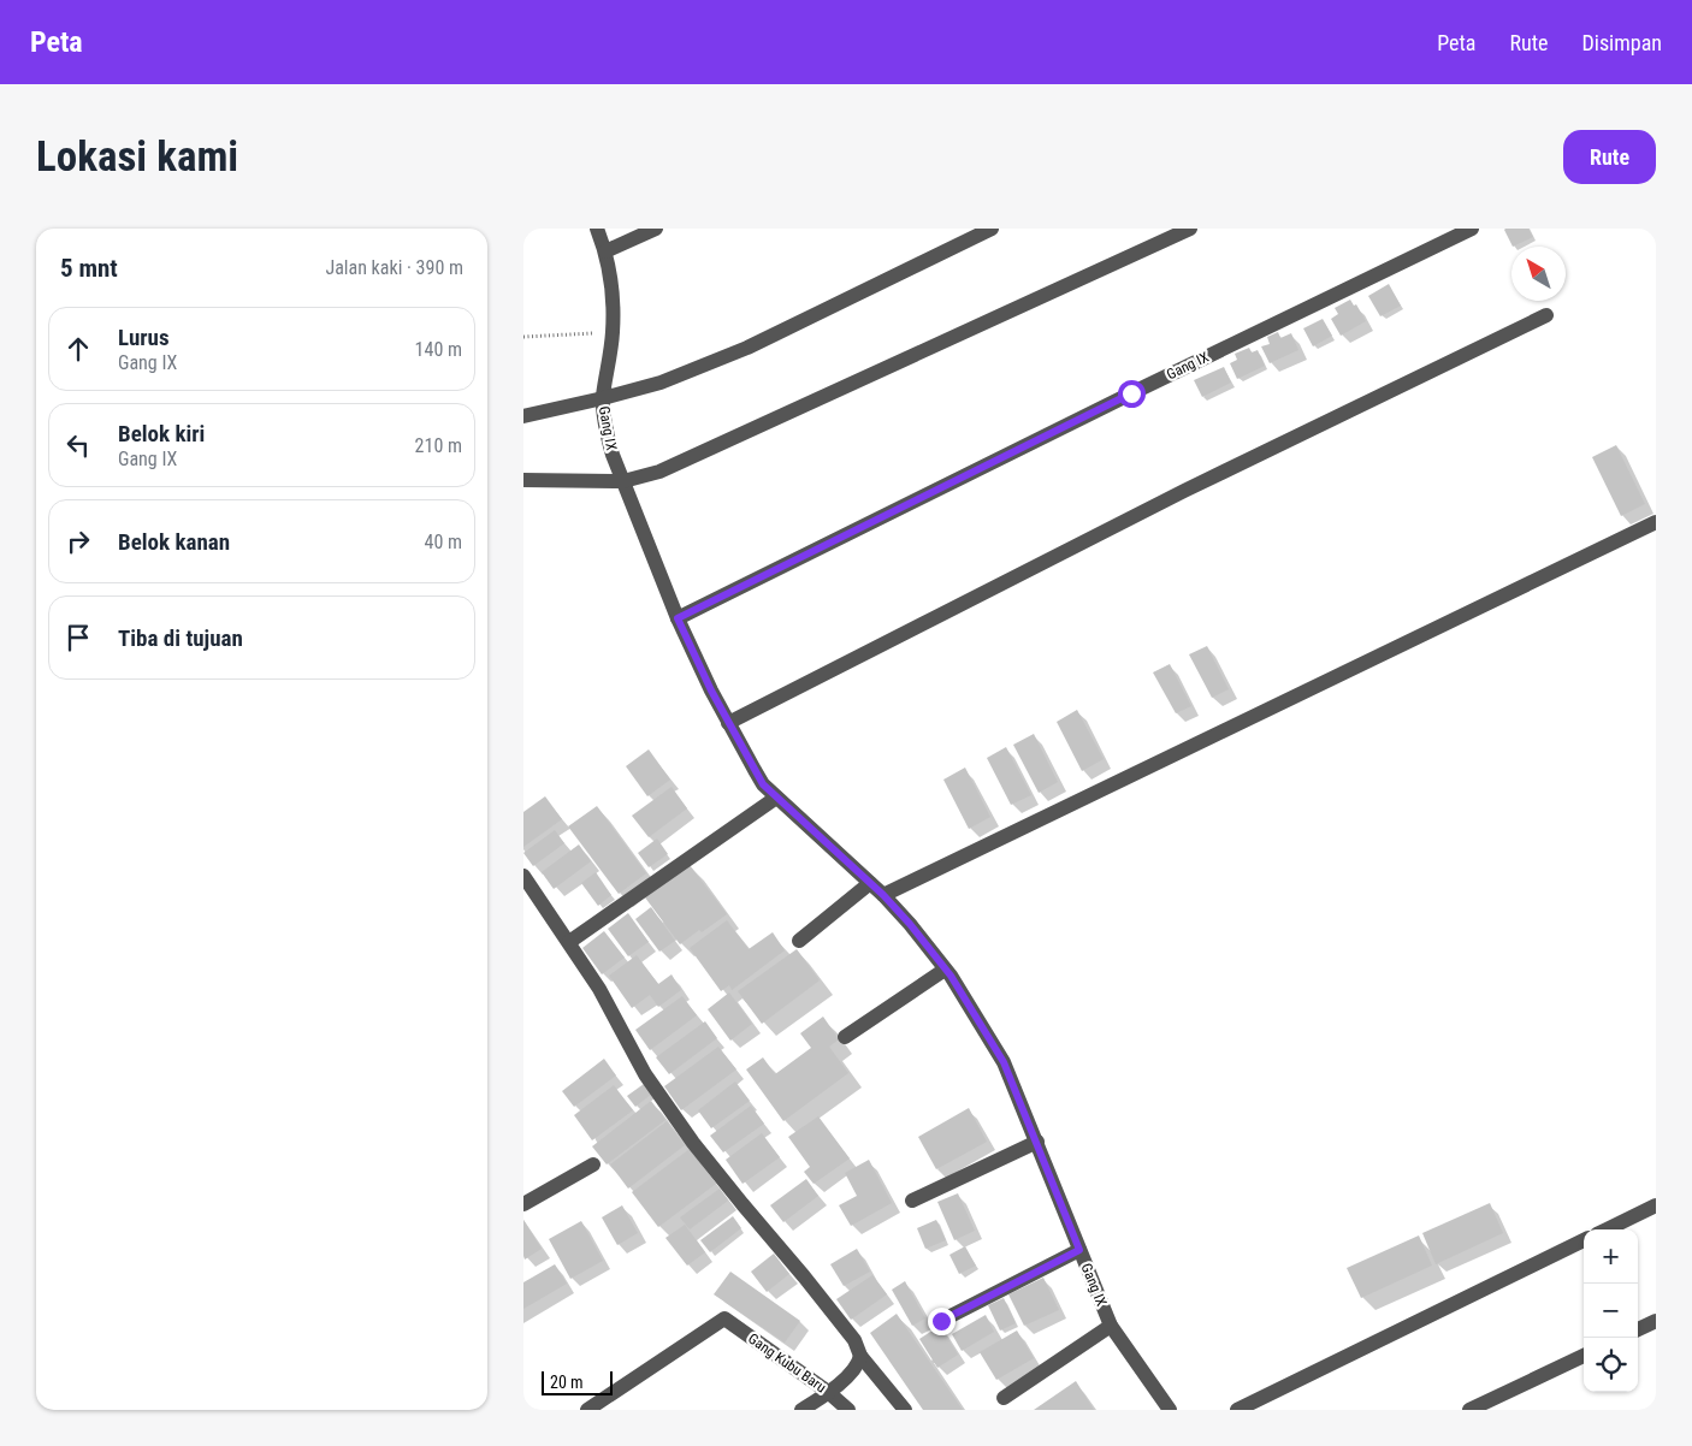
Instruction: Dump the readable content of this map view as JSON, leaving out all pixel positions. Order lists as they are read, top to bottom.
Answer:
{
  "streets": {
    "street": ["Gang IX", "Gang Kubu Baru"]
  },
  "scale_bar": "20 m",
  "north": "top left",
  "page": {
    "header": "Peta",
    "nav": ["Peta", "Rute", "Disimpan"],
    "buttons": "Rute",
    "title": "Lokasi kami",
    "heading": ["5 mnt", "Jalan kaki · 390 m"],
    "list": [
      ["Lurus", "Gang IX", "140 m"],
      ["Belok kiri", "Gang IX", "210 m"],
      ["Belok kanan", "40 m"],
      "Tiba di tujuan"
    ],
    "map_buttons": ["+", "−"],
    "scale": "20 m"
  }
}
